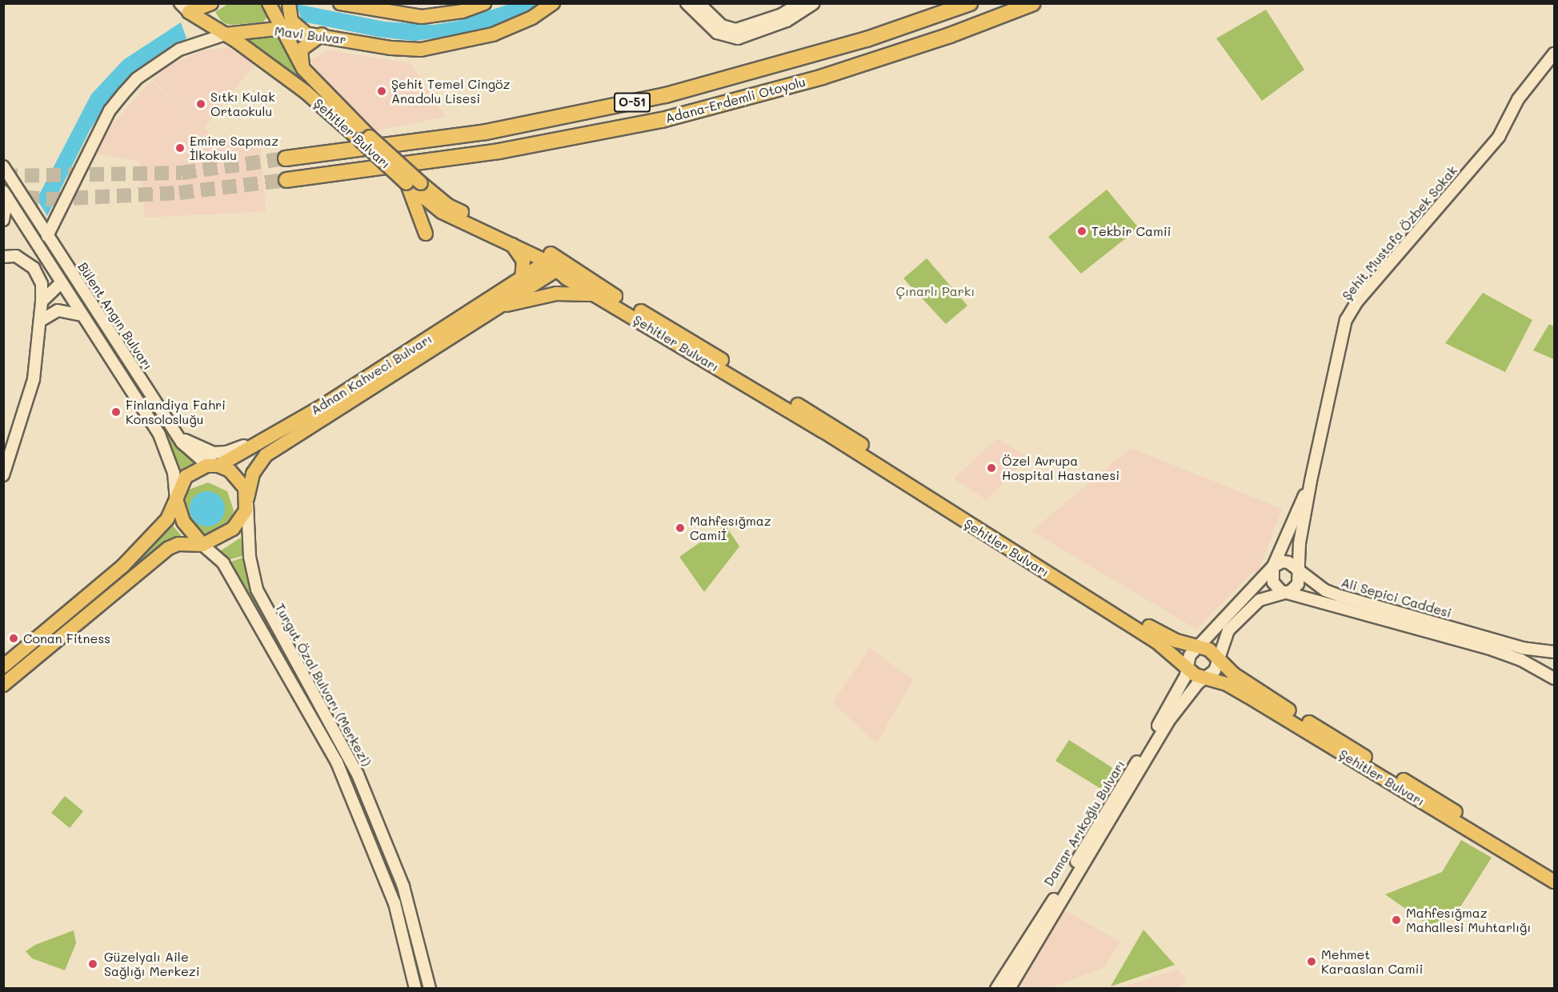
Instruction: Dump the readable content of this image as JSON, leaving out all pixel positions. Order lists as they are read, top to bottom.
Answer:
{
  "streets": {
    "highway": ["Adana-Erdemli Otoyolu", "O-51"],
    "main road": [
      "Mavi Bulvar",
      "Şehitler Bulvarı",
      "Şehit Mustafa Özbek Sokak",
      "Bülent Angın Bulvarı",
      "Adnan Kahveci Bulvarı",
      "Ali Sepici Caddesi",
      "Turgut Özal Bulvarı (Merkezi)",
      "Damar Arıkoğlu Bulvarı"
    ]
  },
  "crossings": [
    ["Mavi Bulvar", "Şehitler Bulvarı"],
    ["Mavi Bulvar", "Bülent Angın Bulvarı"],
    ["Şehitler Bulvarı", "Damar Arıkoğlu Bulvarı"],
    ["Bülent Angın Bulvarı", "Adnan Kahveci Bulvarı"],
    ["Bülent Angın Bulvarı", "Turgut Özal Bulvarı (Merkezi)"],
    ["Adnan Kahveci Bulvarı", "Turgut Özal Bulvarı (Merkezi)"]
  ],
  "parks": ["Çınarlı Parkı"],
  "places": [
    "Şehit Temel Cingöz Anadolu Lisesi",
    "Sıtkı Kulak Ortaokulu",
    "Emine Sapmaz İlkokulu",
    "Tekbir Camii",
    "Finlandiya Fahri Konsolosluğu",
    "Özel Avrupa Hospital Hastanesi",
    "Mahfesığmaz Camiİ",
    "Conan Fitness",
    "Mahfesığmaz Mahallesi Muhtarlığı",
    "Mehmet Karaaslan Camii",
    "Güzelyalı Aile Sağlığı Merkezi"
  ]
}
